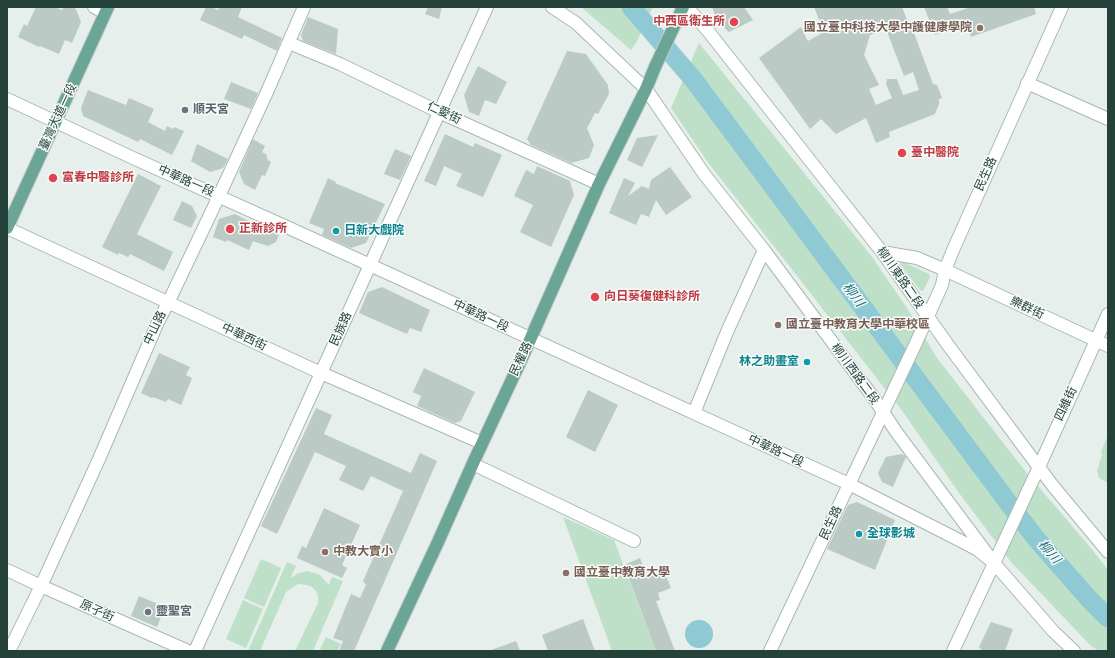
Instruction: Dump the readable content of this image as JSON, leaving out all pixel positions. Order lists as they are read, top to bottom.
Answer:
{
  "streets": {
    "main road": ["臺灣大道一段", "民權路"],
    "street": [
      "仁愛街",
      "民生路",
      "中華路一段",
      "柳川東路二段",
      "樂群街",
      "中山路",
      "民族路",
      "中華西街",
      "柳川西路二段",
      "四維街",
      "原子街"
    ]
  },
  "crossings": [
    ["仁愛街", "中山路"],
    ["仁愛街", "民族路"],
    ["仁愛街", "民權路"],
    ["臺灣大道一段", "中華路一段"],
    ["臺灣大道一段", "中華西街"],
    ["民生路", "中華路一段"],
    ["民生路", "柳川東路二段"],
    ["民生路", "樂群街"],
    ["民生路", "柳川西路二段"],
    ["中華路一段", "中山路"],
    ["中華路一段", "民族路"],
    ["中華路一段", "民權路"],
    ["中華路一段", "柳川西路二段"],
    ["中華路一段", "四維街"],
    ["柳川東路二段", "樂群街"],
    ["柳川東路二段", "四維街"],
    ["樂群街", "四維街"],
    ["中山路", "中華西街"],
    ["中山路", "原子街"],
    ["民族路", "中華西街"],
    ["中華西街", "民權路"],
    ["民權路", "柳川西路二段"],
    ["柳川西路二段", "四維街"]
  ],
  "water": ["柳川"],
  "places": [
    "中西區衛生所",
    "國立臺中科技大學中護健康學院",
    "順天宮",
    "臺中醫院",
    "富春中醫診所",
    "正新診所",
    "日新大戲院",
    "向日葵復健科診所",
    "國立臺中教育大學中華校區",
    "林之助畫室",
    "全球影城",
    "中教大實小",
    "國立臺中教育大學",
    "靈聖宮"
  ]
}
